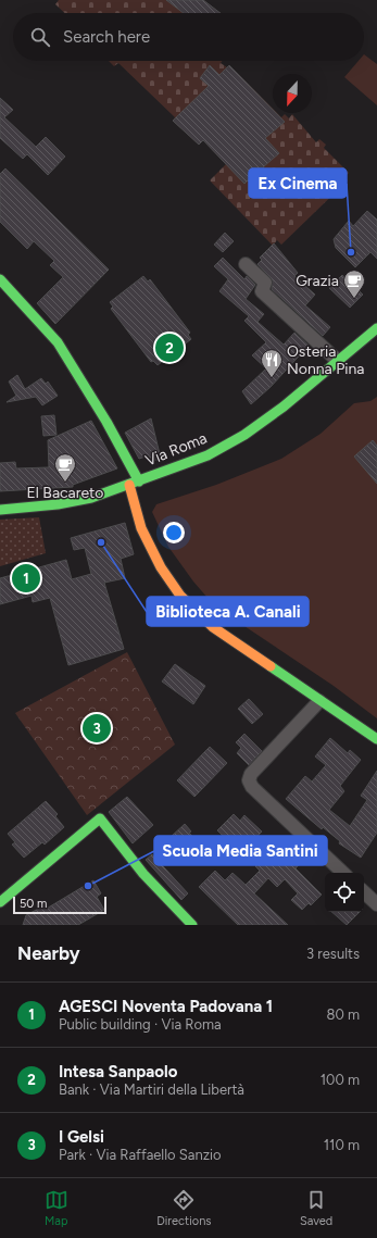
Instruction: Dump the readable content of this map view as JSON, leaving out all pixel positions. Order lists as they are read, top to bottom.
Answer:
{
  "streets": {
    "street": ["Via Roma"]
  },
  "places": {
    "other": ["Ex Cinema", "Biblioteca A. Canali", "Scuola Media Santini"],
    "cafe": ["Grazia", "El Bacareto"],
    "restaurant": ["Osteria Nonna Pina"]
  },
  "scale_bar": "50 m",
  "north": "bottom",
  "page": {
    "search": "Search here",
    "pins": ["2", "1", "3"],
    "scale": "50 m",
    "heading": ["Nearby", "3 results"],
    "list": [
      {
        "mark": "1",
        "name": "AGESCI Noventa Padovana 1",
        "note": "Public building · Via Roma",
        "value": "80 m"
      },
      {
        "mark": "2",
        "name": "Intesa Sanpaolo",
        "note": "Bank · Via Martiri della Libertà",
        "value": "100 m"
      },
      {
        "mark": "3",
        "name": "I Gelsi",
        "note": "Park · Via Raffaello Sanzio",
        "value": "110 m"
      }
    ],
    "nav": ["Map", "Directions", "Saved"]
  }
}
